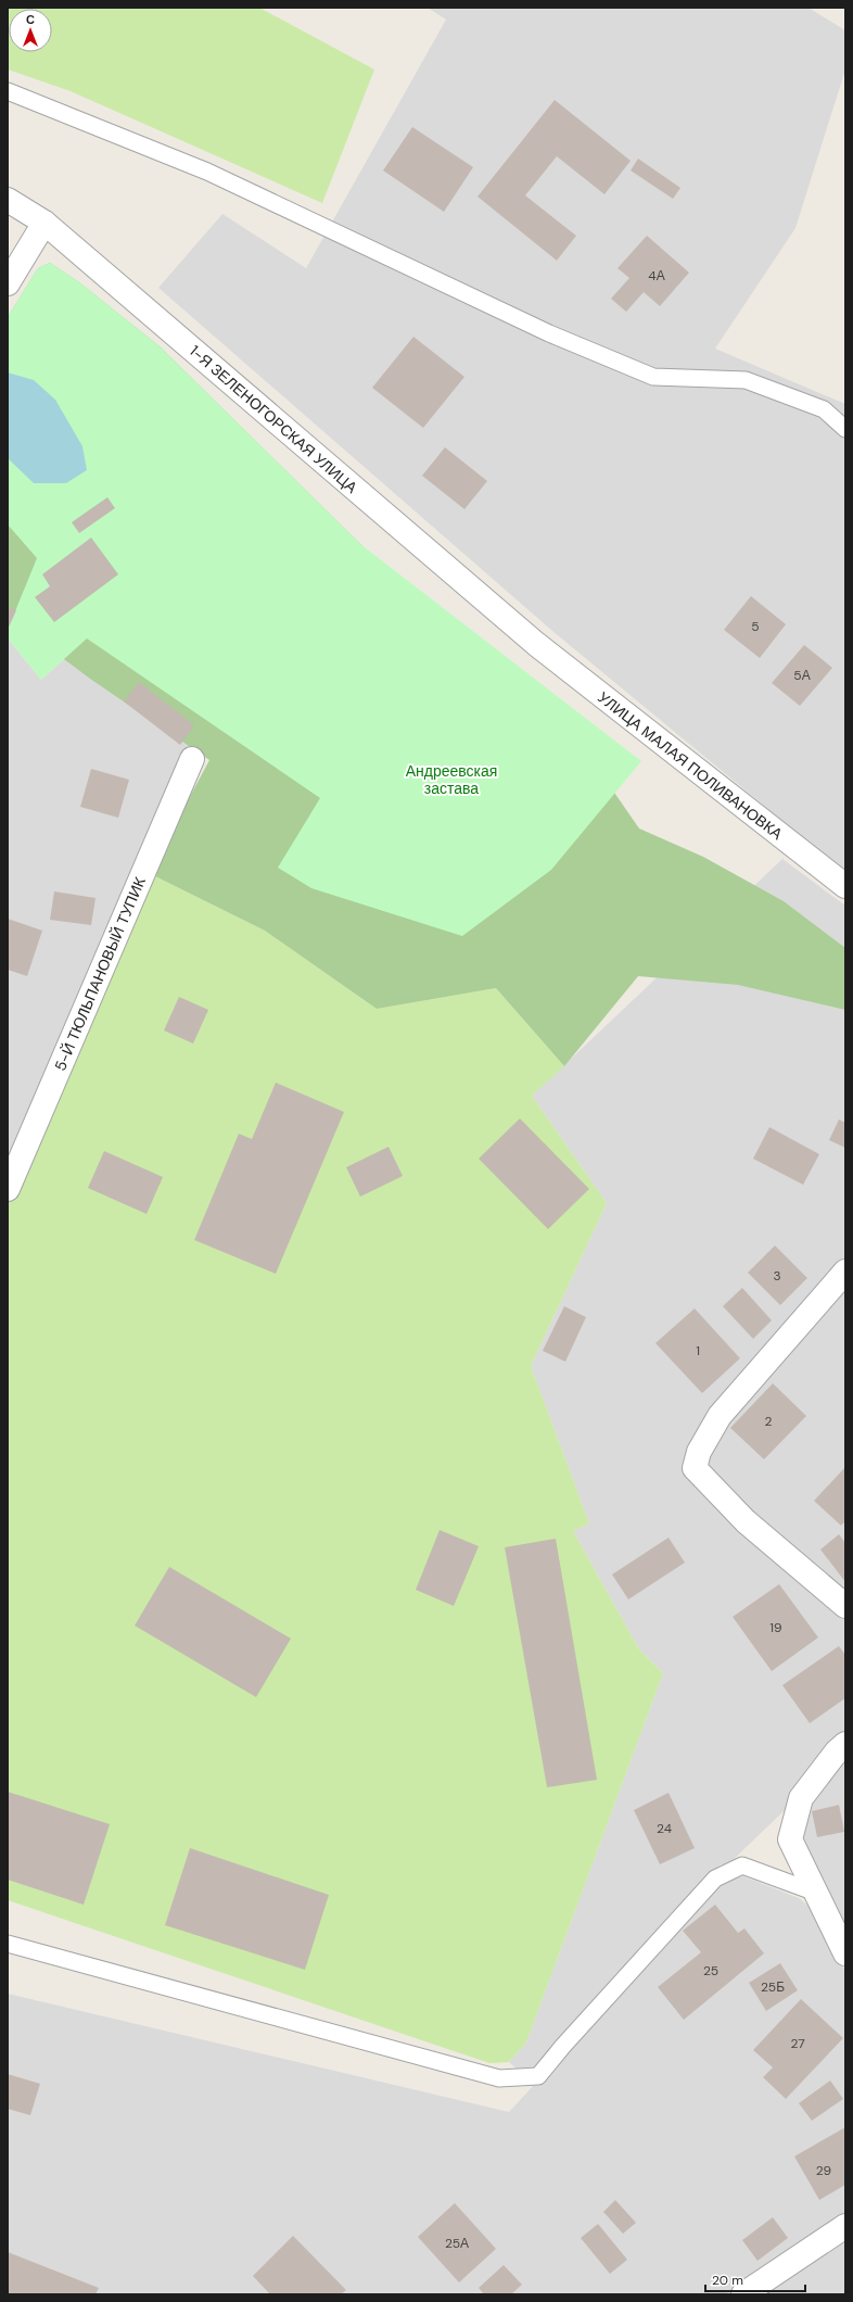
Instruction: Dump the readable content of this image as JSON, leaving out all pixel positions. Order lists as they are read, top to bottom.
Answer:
{
  "streets": {
    "street": ["1-Я ЗЕЛЕНОГОРСКАЯ УЛИЦА", "УЛИЦА МАЛАЯ ПОЛИВАНОВКА", "5-Й ТЮЛЬПАНОВЫЙ ТУПИК"]
  },
  "crossings": [
    ["1-Я ЗЕЛЕНОГОРСКАЯ УЛИЦА", "УЛИЦА МАЛАЯ ПОЛИВАНОВКА"]
  ],
  "parks": ["Андреевская застава"],
  "house_numbers": [
    "4А",
    "5",
    "5А",
    "3",
    "1",
    "2",
    "19",
    "24",
    "25",
    "25Б",
    "27",
    "29",
    "25А"
  ],
  "scale_bar": "20 m",
  "north": "top"
}
